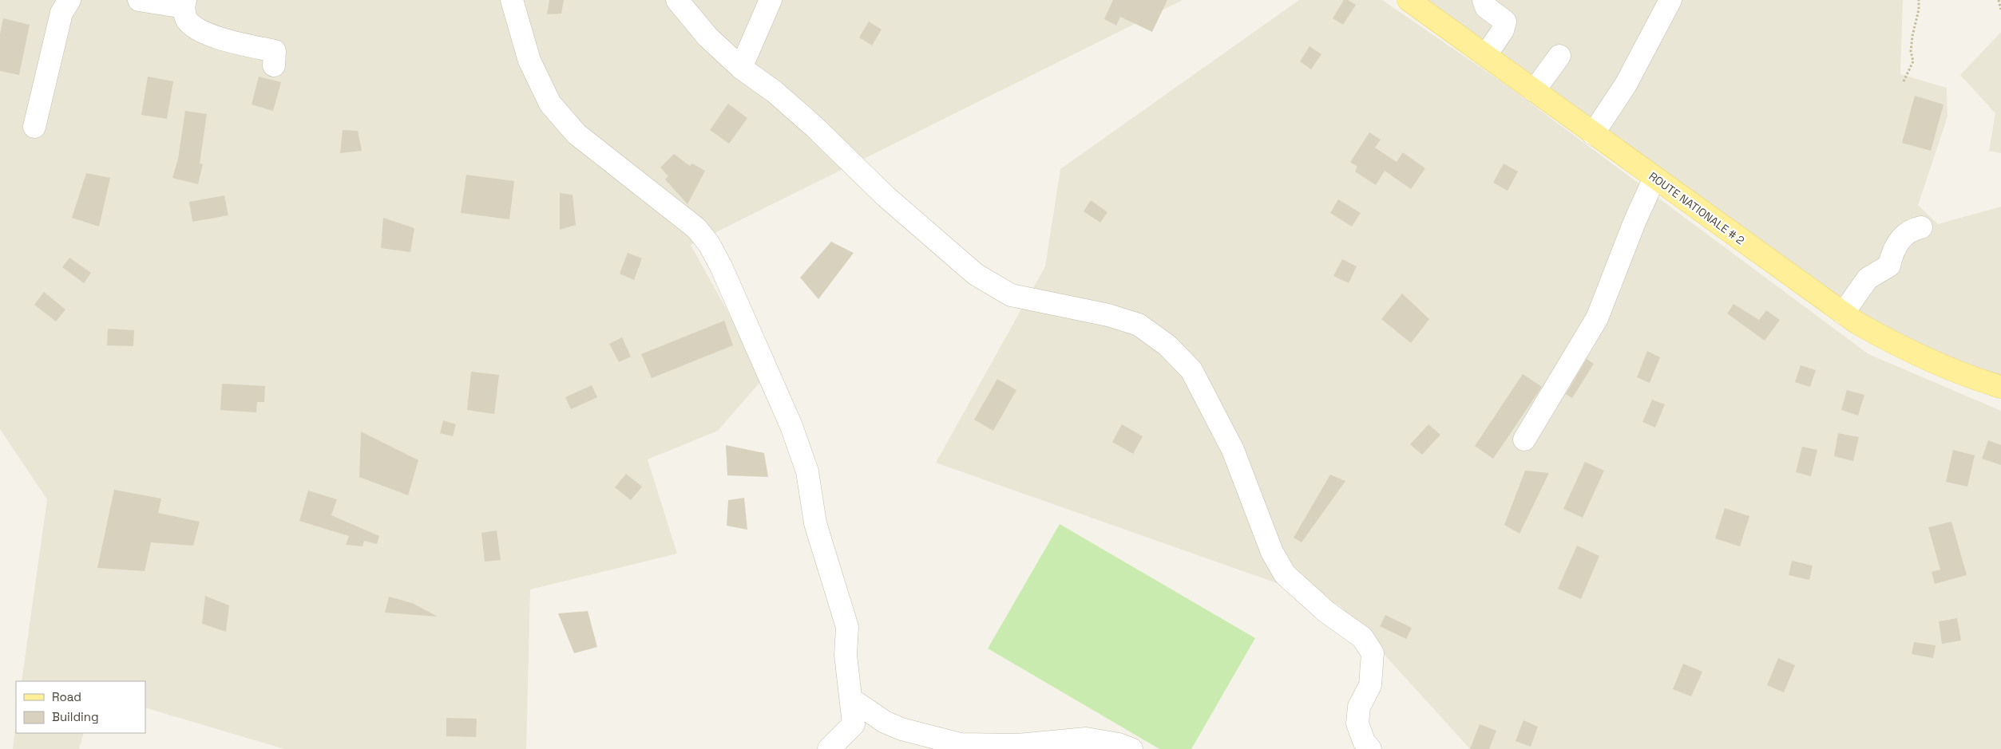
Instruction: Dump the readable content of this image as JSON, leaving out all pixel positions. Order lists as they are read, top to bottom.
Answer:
{
  "streets": {
    "main road": ["ROUTE NATIONALE # 2"]
  },
  "legend": ["Road", "Building"]
}
